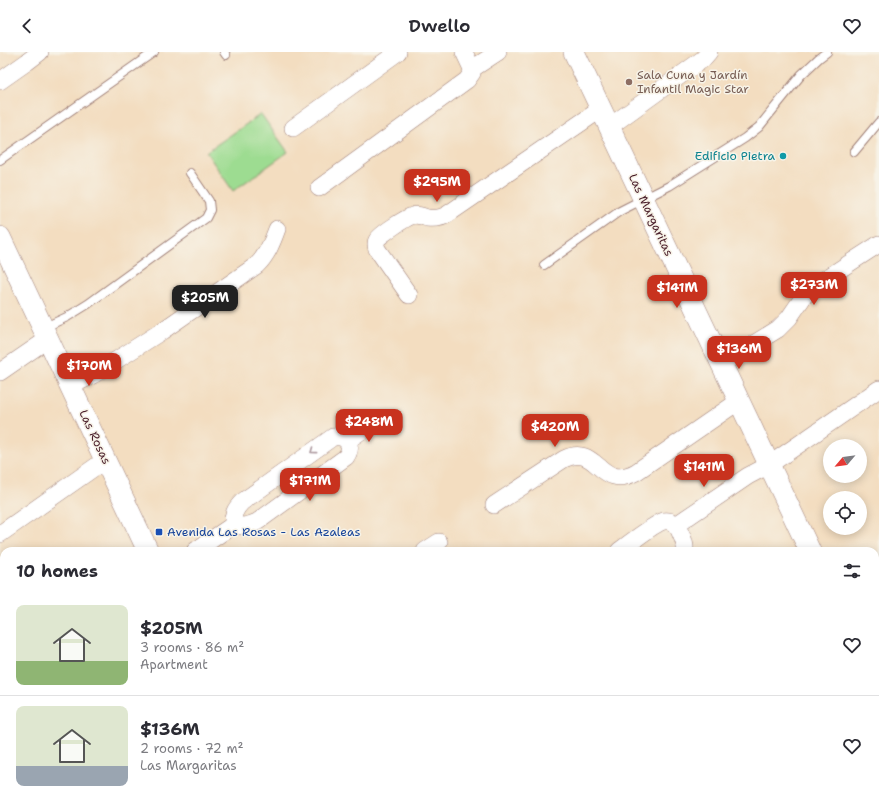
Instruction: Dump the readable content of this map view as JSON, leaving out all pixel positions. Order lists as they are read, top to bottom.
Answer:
{
  "streets": {
    "street": ["Las Margaritas", "Las Rosas"]
  },
  "places": {
    "other": ["Sala Cuna y Jardín Infantil Magic Star", "Edificio Pietra"],
    "transit": ["Avenida Las Rosas - Las Azaleas"]
  },
  "north": "bottom left",
  "page": {
    "header": "Dwello",
    "price": [
      "$295M",
      "$273M",
      "$141M",
      "$205M",
      "$136M",
      "$170M",
      "$248M",
      "$420M",
      "$141M",
      "$171M"
    ],
    "heading": "10 homes",
    "list": [
      {
        "name": "$205M",
        "note": "3 rooms · 86 m² · Apartment"
      },
      {
        "name": "$136M",
        "note": "2 rooms · 72 m² · Las Margaritas"
      }
    ]
  }
}
